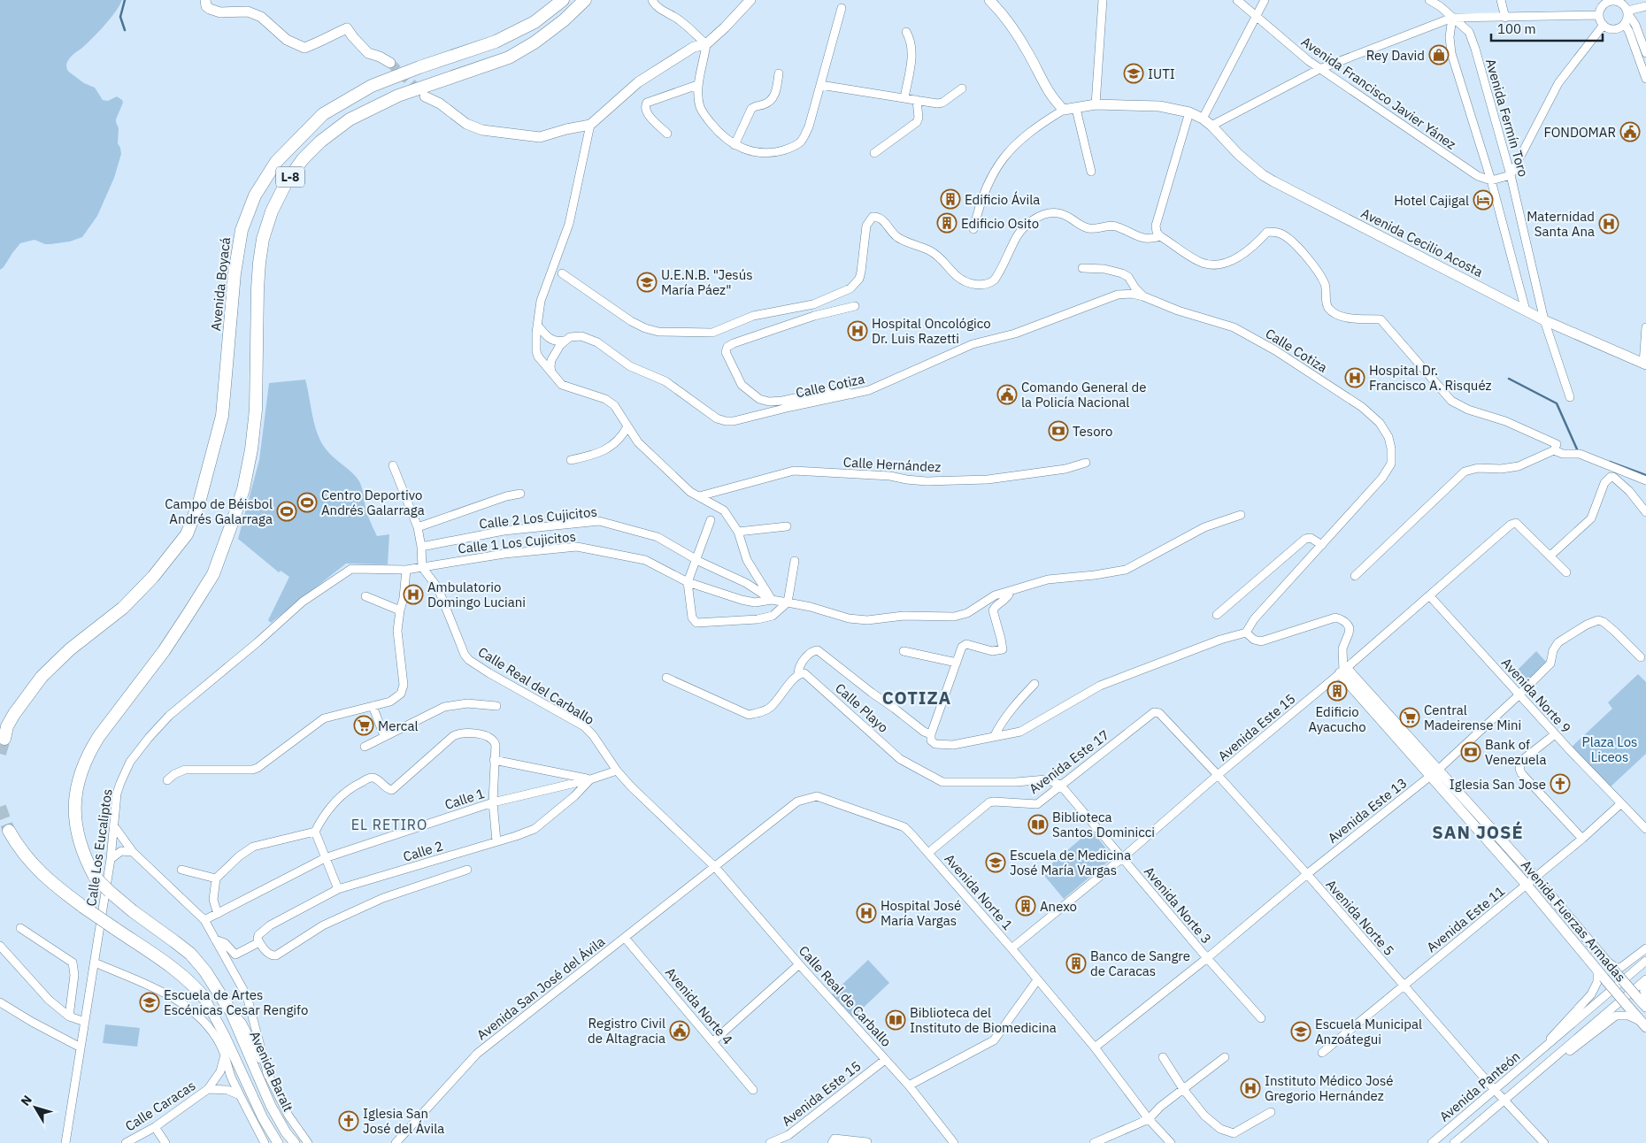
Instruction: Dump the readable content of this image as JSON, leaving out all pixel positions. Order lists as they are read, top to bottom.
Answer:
{
  "streets": {
    "highway": ["L-8", "Avenida Boyacá"],
    "main road": ["Avenida Cecilio Acosta", "Avenida Fuerzas Armadas", "Avenida Baralt"],
    "street": [
      "Avenida Francisco Javier Yánez",
      "Avenida Fermín Toro",
      "Calle Cotiza",
      "Calle Hernández",
      "Calle 2 Los Cujicitos",
      "Calle 1 Los Cujicitos",
      "Calle Real del Carballo",
      "Avenida Norte 9",
      "Calle Playo",
      "Avenida Este 15",
      "Avenida Este 17",
      "Calle 1",
      "Avenida Este 13",
      "Calle Los Eucaliptos",
      "Calle 2",
      "Avenida Norte 1",
      "Avenida Norte 3",
      "Avenida Norte 5",
      "Avenida Este 11",
      "Avenida San José del Ávila",
      "Calle Real de Carballo",
      "Avenida Norte 4",
      "Avenida Panteón",
      "Calle Caracas"
    ]
  },
  "crossings": [
    ["Avenida Fermín Toro", "Avenida Cecilio Acosta"],
    ["L-8", "Avenida Baralt"],
    ["Calle 2 Los Cujicitos", "Calle 1 Los Cujicitos"],
    ["Calle 1 Los Cujicitos", "Calle Real del Carballo"],
    ["Calle 1 Los Cujicitos", "Calle Los Eucaliptos"],
    ["Calle Real del Carballo", "Calle 1"],
    ["Calle Real del Carballo", "Calle Los Eucaliptos"],
    ["Calle Real del Carballo", "Avenida Norte 1"],
    ["Calle Real del Carballo", "Avenida San José del Ávila"],
    ["Calle Real del Carballo", "Calle Real de Carballo"],
    ["Avenida Norte 9", "Avenida Este 15"],
    ["Avenida Norte 9", "Avenida Este 13"],
    ["Avenida Norte 9", "Avenida Este 11"],
    ["Calle Playo", "Avenida Este 17"],
    ["Calle Playo", "Avenida Norte 3"],
    ["Avenida Este 15", "Avenida Norte 1"],
    ["Avenida Este 15", "Avenida Norte 3"],
    ["Avenida Este 15", "Avenida Norte 5"],
    ["Avenida Este 15", "Avenida Fuerzas Armadas"],
    ["Avenida Este 15", "Calle Real de Carballo"],
    ["Avenida Este 17", "Avenida Norte 1"],
    ["Avenida Este 17", "Avenida Norte 3"],
    ["Avenida Este 17", "Avenida Norte 5"],
    ["Calle 1", "Calle 2"],
    ["Avenida Este 13", "Avenida Norte 1"],
    ["Avenida Este 13", "Avenida Norte 3"],
    ["Avenida Este 13", "Avenida Norte 5"],
    ["Avenida Este 13", "Avenida Fuerzas Armadas"],
    ["Avenida Norte 1", "Avenida San José del Ávila"],
    ["Avenida Norte 1", "Calle Real de Carballo"],
    ["Avenida Norte 5", "Avenida Este 11"],
    ["Avenida Norte 5", "Avenida Panteón"],
    ["Avenida Este 11", "Avenida Fuerzas Armadas"],
    ["Avenida Fuerzas Armadas", "Avenida Panteón"],
    ["Avenida San José del Ávila", "Calle Real de Carballo"],
    ["Avenida San José del Ávila", "Avenida Norte 4"]
  ],
  "districts": ["COTIZA", "EL RETIRO", "SAN JOSÉ"],
  "parks": ["Plaza Los Liceos"],
  "places": {
    "shop": ["Rey David"],
    "school or university": [
      "IUTI",
      "U.E.N.B. \"Jesús María Páez\"",
      "Escuela de Medicina José María Vargas",
      "Escuela de Artes Escénicas Cesar Rengifo",
      "Escuela Municipal Anzoátegui"
    ],
    "public building": ["FONDOMAR", "Comando General de la Policía Nacional", "Registro Civil de Altagracia"],
    "building": [
      "Edificio Ávila",
      "Edificio Osito",
      "Edificio Ayacucho",
      "Anexo",
      "Banco de Sangre de Caracas"
    ],
    "hotel": ["Hotel Cajigal"],
    "hospital": [
      "Maternidad Santa Ana",
      "Hospital Oncológico Dr. Luis Razetti",
      "Hospital Dr. Francisco A. Risquéz",
      "Ambulatorio Domingo Luciani",
      "Hospital José María Vargas",
      "Instituto Médico José Gregorio Hernández"
    ],
    "bank": ["Tesoro", "Bank of Venezuela"],
    "sports": ["Centro Deportivo Andrés Galarraga", "Campo de Béisbol Andrés Galarraga"],
    "supermarket": ["Central Madeirense Mini", "Mercal"],
    "church": ["Iglesia San Jose", "Iglesia San José del Ávila"],
    "library": ["Biblioteca Santos Dominicci", "Biblioteca del Instituto de Biomedicina"]
  },
  "scale_bar": "100 m",
  "north": "top left"
}
